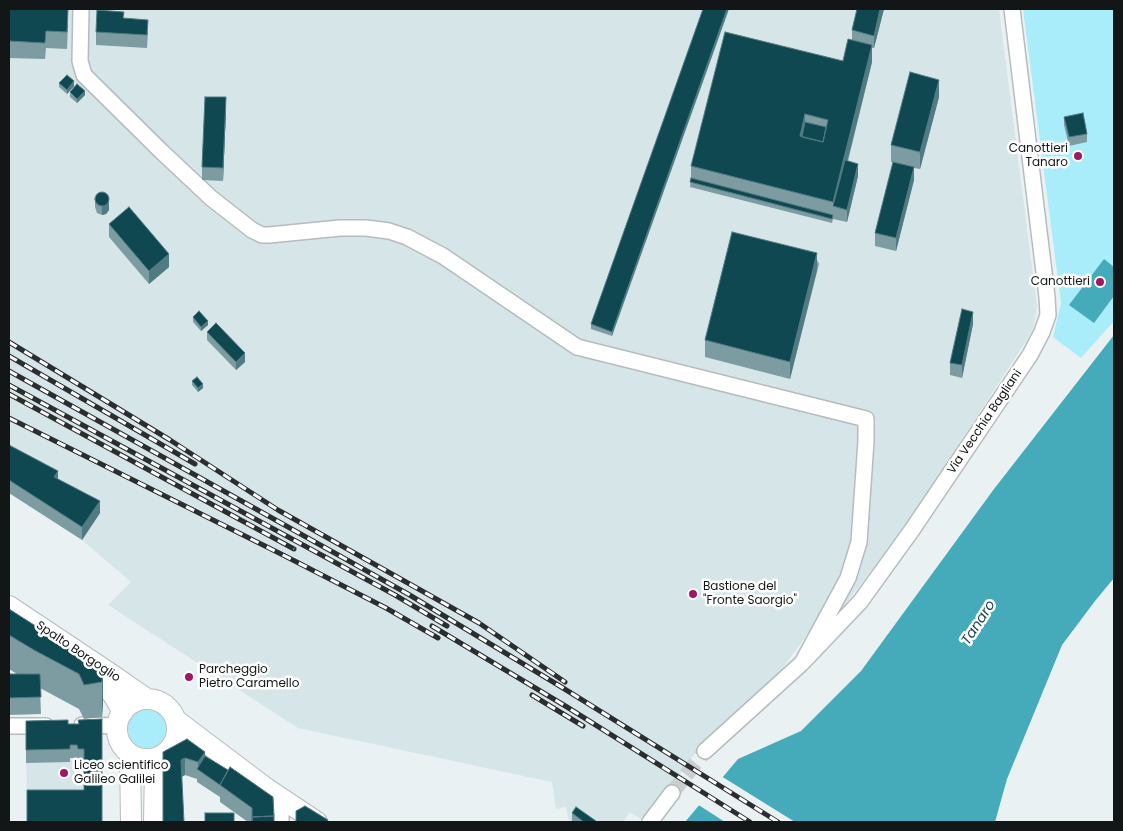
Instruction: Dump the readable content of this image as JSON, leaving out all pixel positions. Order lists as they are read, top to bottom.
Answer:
{
  "streets": {
    "main road": ["Spalto Borgoglio"],
    "street": ["Via Vecchia Bagliani"]
  },
  "water": ["Tanaro"],
  "places": [
    "Canottieri Tanaro",
    "Canottieri",
    "Bastione del \"Fronte Saorgio\"",
    "Parcheggio Pietro Caramello",
    "Liceo scientifico Galileo Galilei"
  ]
}
